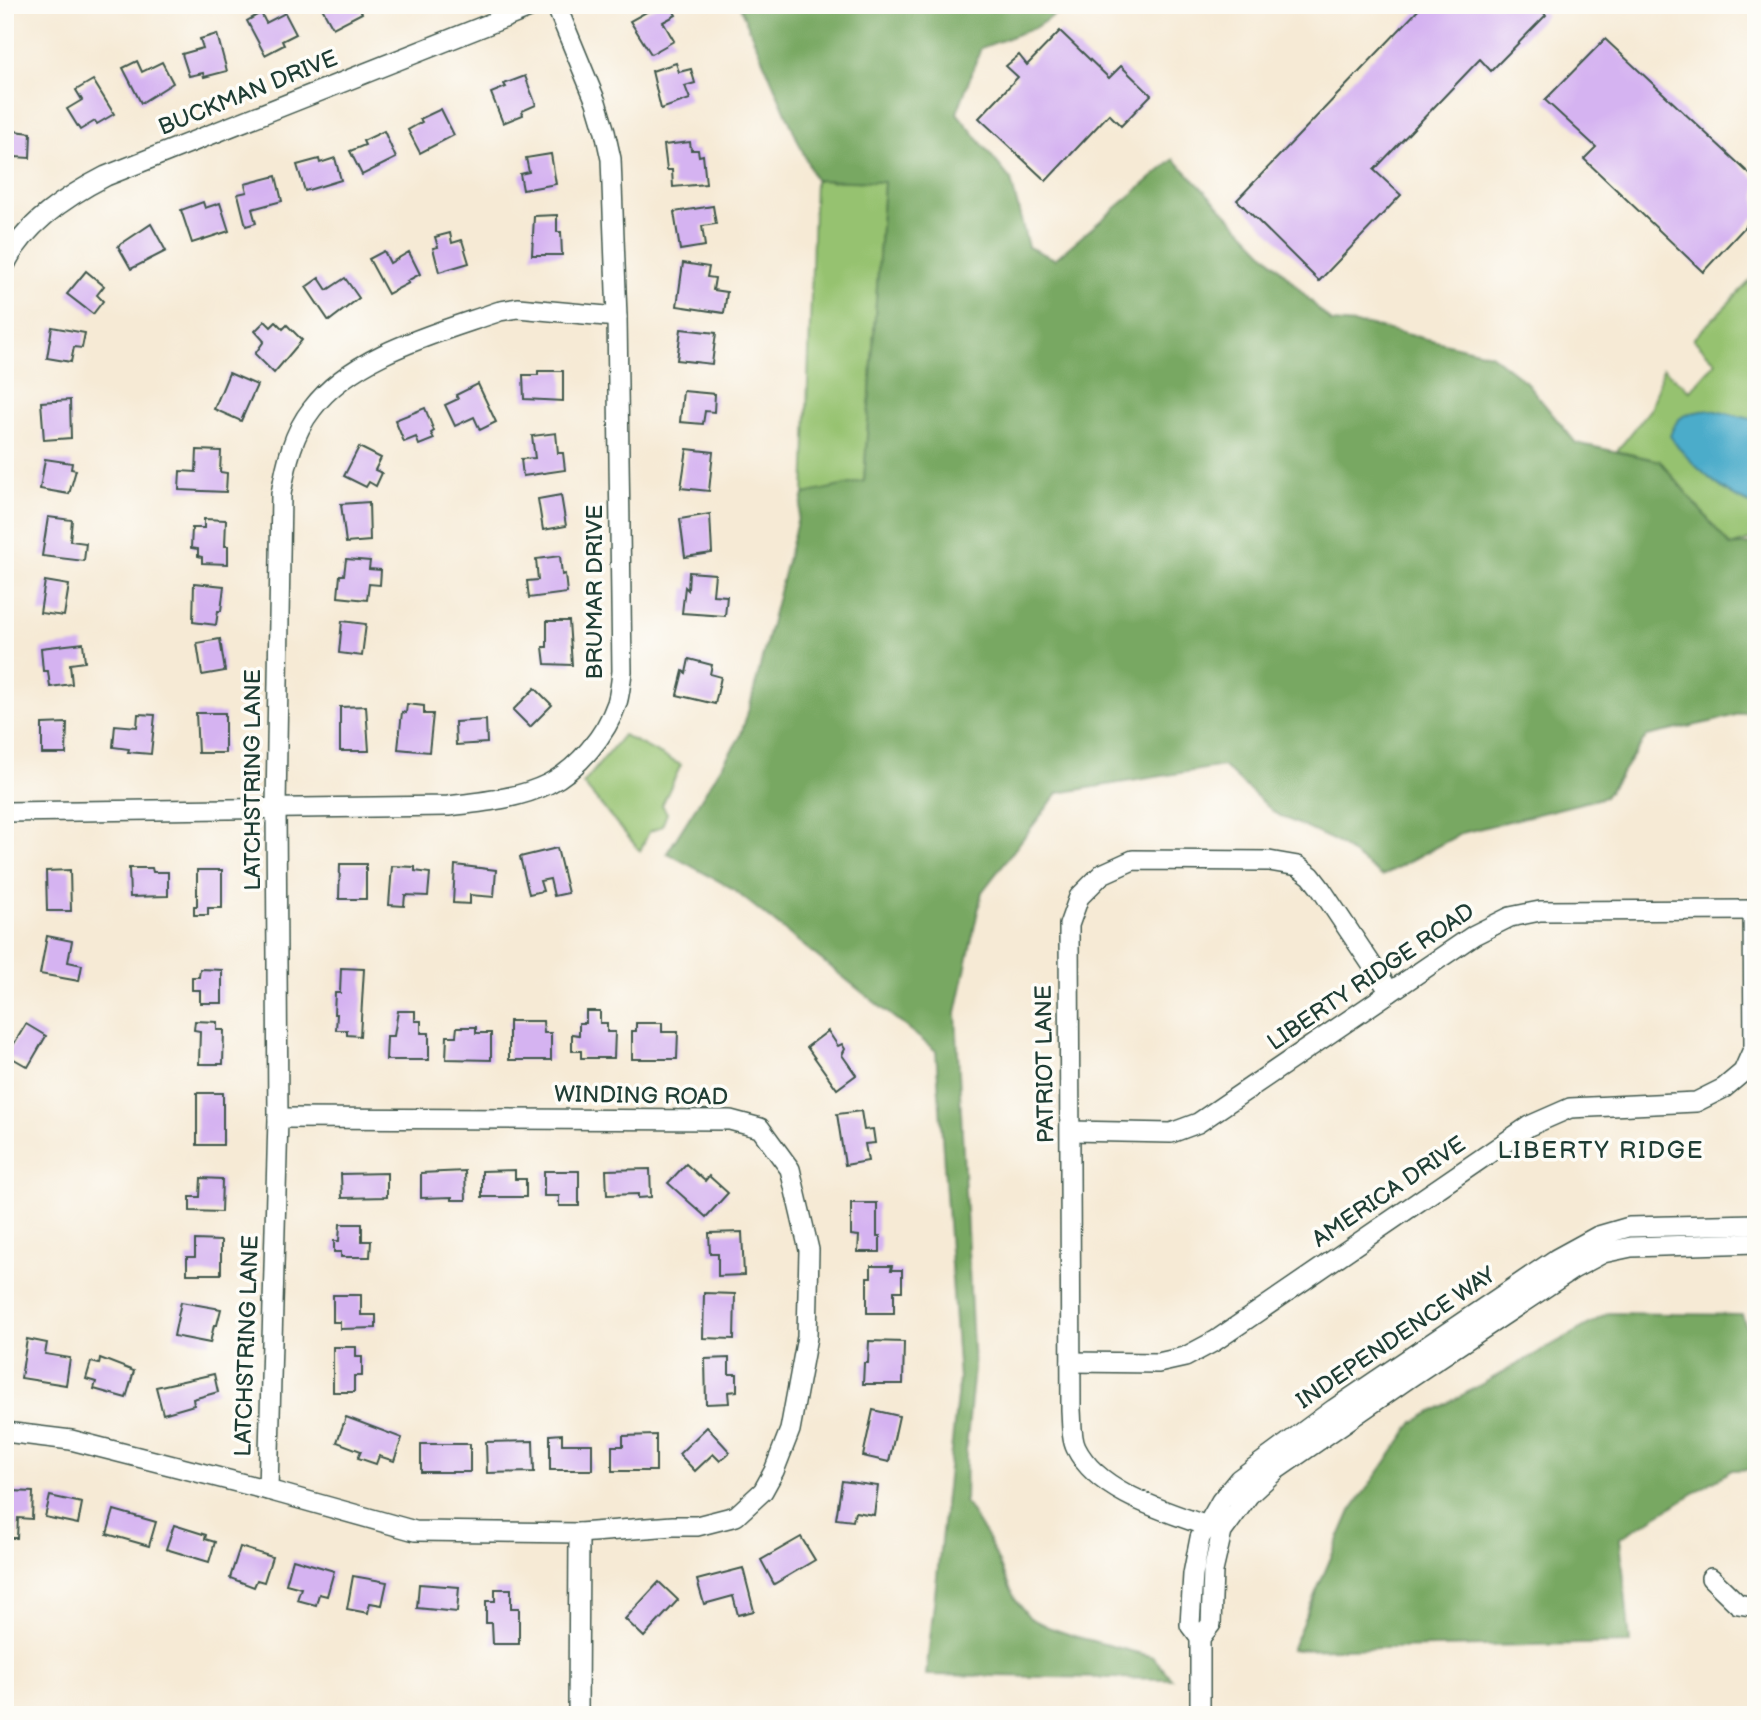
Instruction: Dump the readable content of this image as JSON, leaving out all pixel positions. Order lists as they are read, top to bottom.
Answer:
{
  "streets": {
    "street": [
      "BUCKMAN DRIVE",
      "BRUMAR DRIVE",
      "LATCHSTRING LANE",
      "LIBERTY RIDGE ROAD",
      "PATRIOT LANE",
      "WINDING ROAD",
      "AMERICA DRIVE",
      "INDEPENDENCE WAY"
    ]
  },
  "crossings": [
    ["BRUMAR DRIVE", "LATCHSTRING LANE"],
    ["LATCHSTRING LANE", "WINDING ROAD"],
    ["LIBERTY RIDGE ROAD", "PATRIOT LANE"],
    ["LIBERTY RIDGE ROAD", "AMERICA DRIVE"],
    ["PATRIOT LANE", "AMERICA DRIVE"],
    ["PATRIOT LANE", "INDEPENDENCE WAY"]
  ],
  "districts": ["LIBERTY RIDGE"]
}
